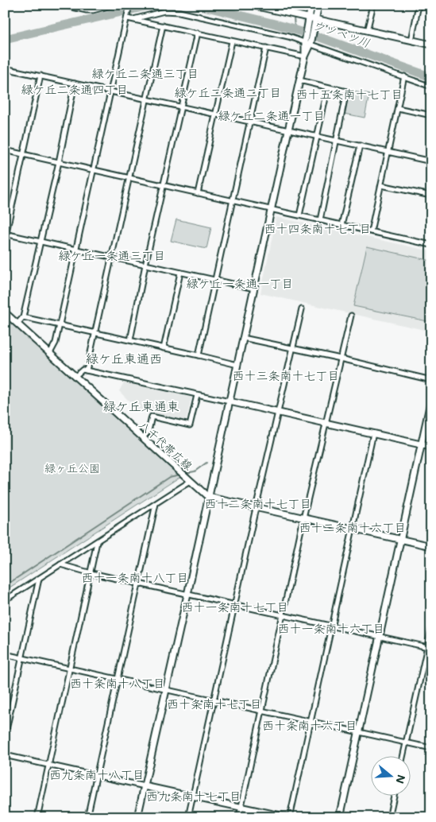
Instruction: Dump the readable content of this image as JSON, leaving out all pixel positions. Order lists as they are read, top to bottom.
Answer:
{
  "streets": {
    "street": ["八千代帯広線"]
  },
  "districts": [
    "緑ケ丘二条通三丁目",
    "緑ケ丘二条通四丁目",
    "緑ケ丘二条通二丁目",
    "西十五条南十七丁目",
    "緑ケ丘二条通一丁目",
    "西十四条南十七丁目",
    "緑ケ丘一条通三丁目",
    "緑ケ丘一条通一丁目",
    "緑ケ丘東通西",
    "西十三条南十七丁目",
    "緑ケ丘東通東",
    "西十二条南十七丁目",
    "西十二条南十六丁目",
    "西十一条南十八丁目",
    "西十一条南十七丁目",
    "西十一条南十六丁目",
    "西十条南十八丁目",
    "西十条南十七丁目",
    "西十条南十六丁目",
    "西九条南十八丁目",
    "西九条南十七丁目"
  ],
  "water": ["ウツベツ川"],
  "parks": ["緑ヶ丘公園"],
  "north": "right"
}
